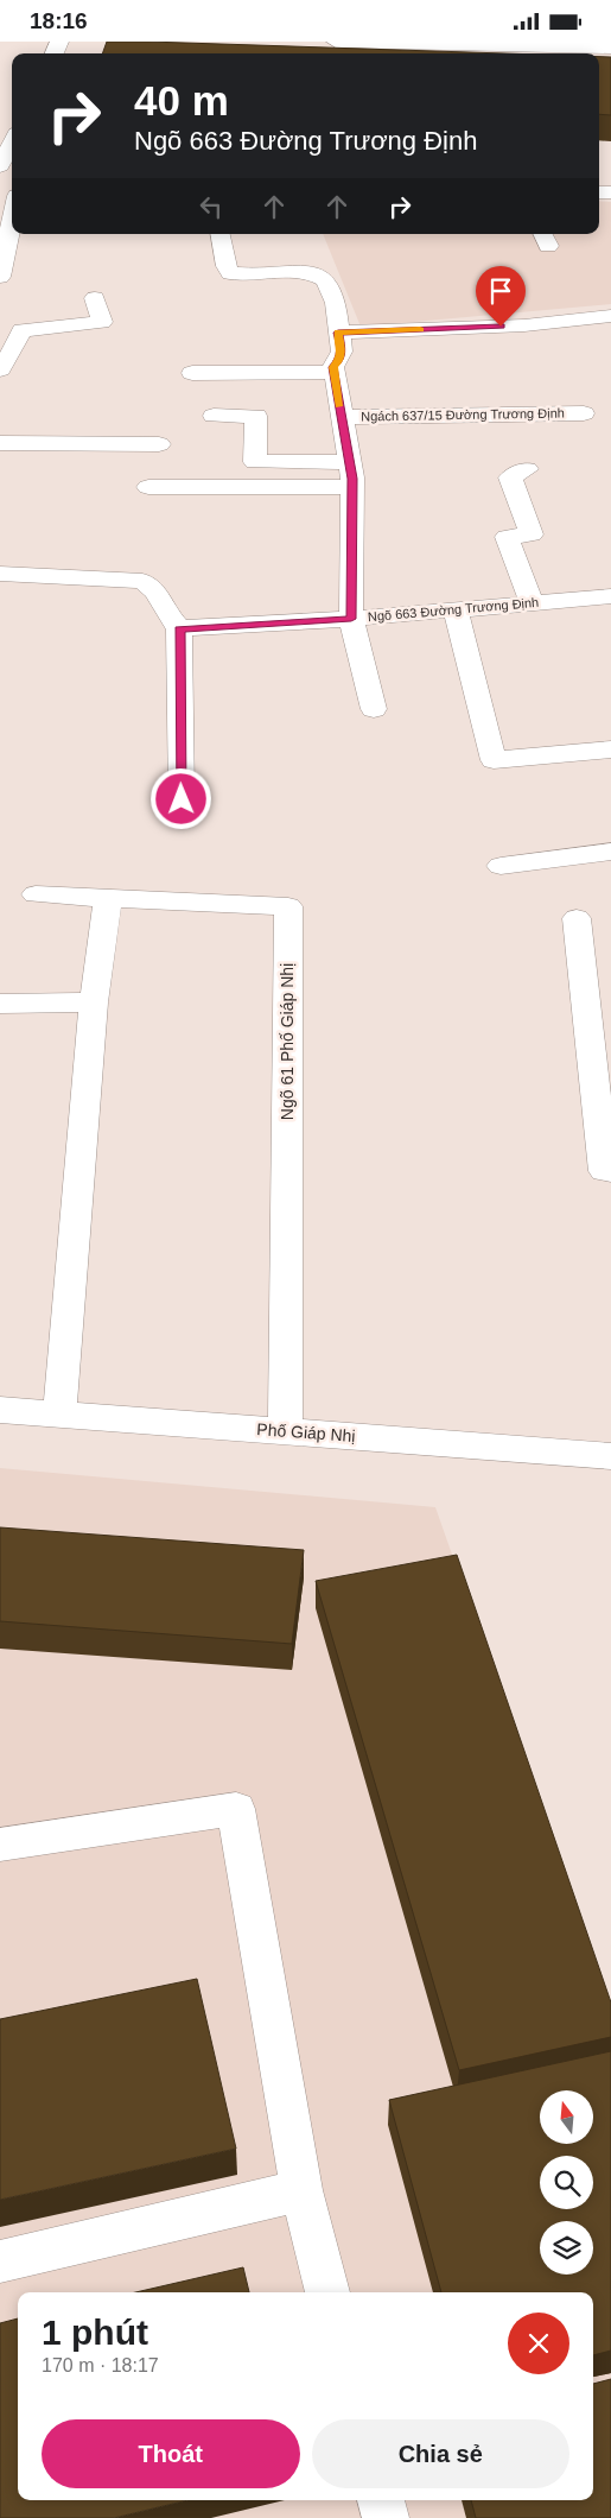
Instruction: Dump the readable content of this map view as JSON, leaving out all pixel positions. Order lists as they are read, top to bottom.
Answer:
{
  "streets": {
    "street": [
      "Ngách 637/15 Đường Trương Định",
      "Ngõ 663 Đường Trương Định",
      "Ngõ 61 Phố Giáp Nhị",
      "Phố Giáp Nhị"
    ]
  },
  "crossings": [
    ["Ngõ 61 Phố Giáp Nhị", "Phố Giáp Nhị"]
  ],
  "north": "top",
  "page": {
    "status": "18:16",
    "turn": ["40 m", "Ngõ 663 Đường Trương Định"],
    "heading": ["1 phút", "170 m · 18:17"],
    "buttons": ["Thoát", "Chia sẻ"]
  }
}
